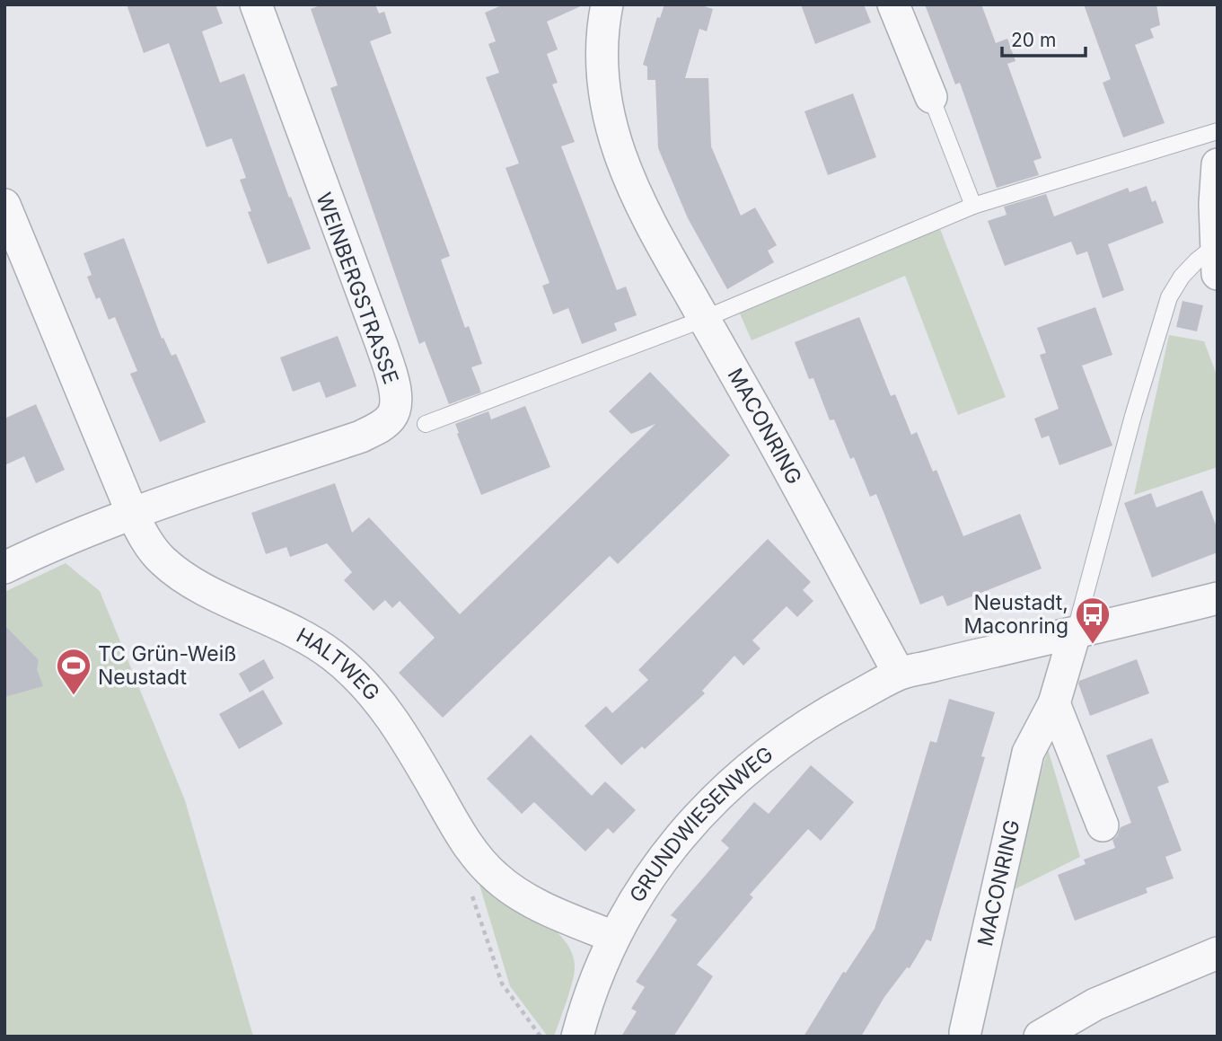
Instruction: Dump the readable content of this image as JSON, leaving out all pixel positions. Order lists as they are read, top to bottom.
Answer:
{
  "streets": {
    "street": [
      "WEINBERGSTRASSE",
      "MACONRING",
      "HALTWEG",
      "GRUNDWIESENWEG"
    ]
  },
  "crossings": [
    ["WEINBERGSTRASSE", "HALTWEG"],
    ["MACONRING", "GRUNDWIESENWEG"],
    ["HALTWEG", "GRUNDWIESENWEG"]
  ],
  "places": {
    "bus stop": ["Neustadt, Maconring"],
    "sports": ["TC Grün-Weiß Neustadt"]
  },
  "scale_bar": "20 m"
}
